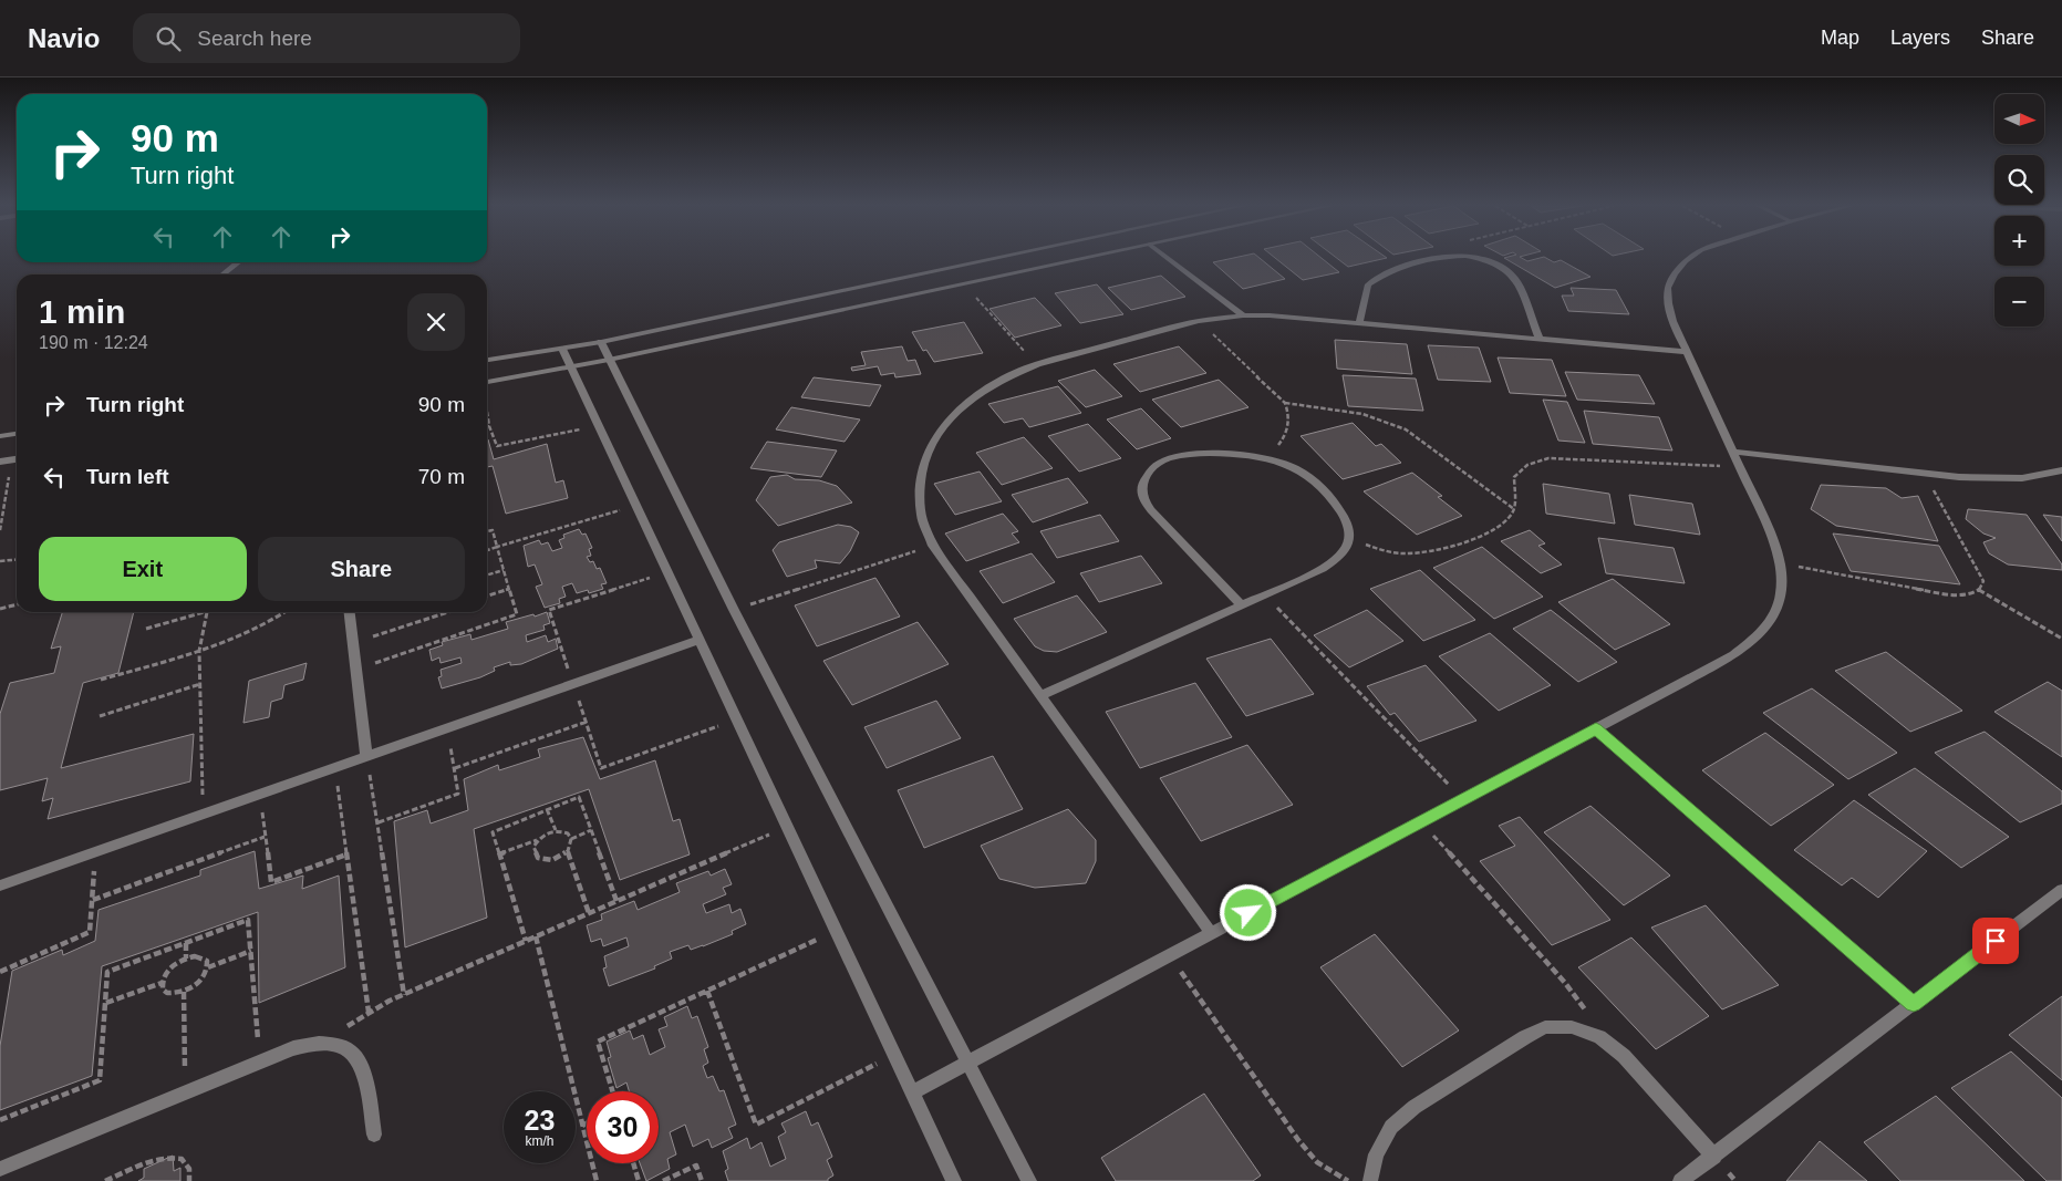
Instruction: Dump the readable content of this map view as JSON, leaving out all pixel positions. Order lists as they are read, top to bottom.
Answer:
{
  "north": "right",
  "page": {
    "header": "Navio",
    "search": "Search here",
    "nav": ["Map", "Layers", "Share"],
    "map_buttons": ["+", "−"],
    "turn": ["90 m", "Turn right"],
    "heading": ["1 min", "190 m · 12:24"],
    "list": [
      {
        "name": "Turn right",
        "value": "90 m"
      },
      {
        "name": "Turn left",
        "value": "70 m"
      }
    ],
    "buttons": ["Exit", "Share"],
    "speed": "23 km/h",
    "limit": "30"
  }
}
